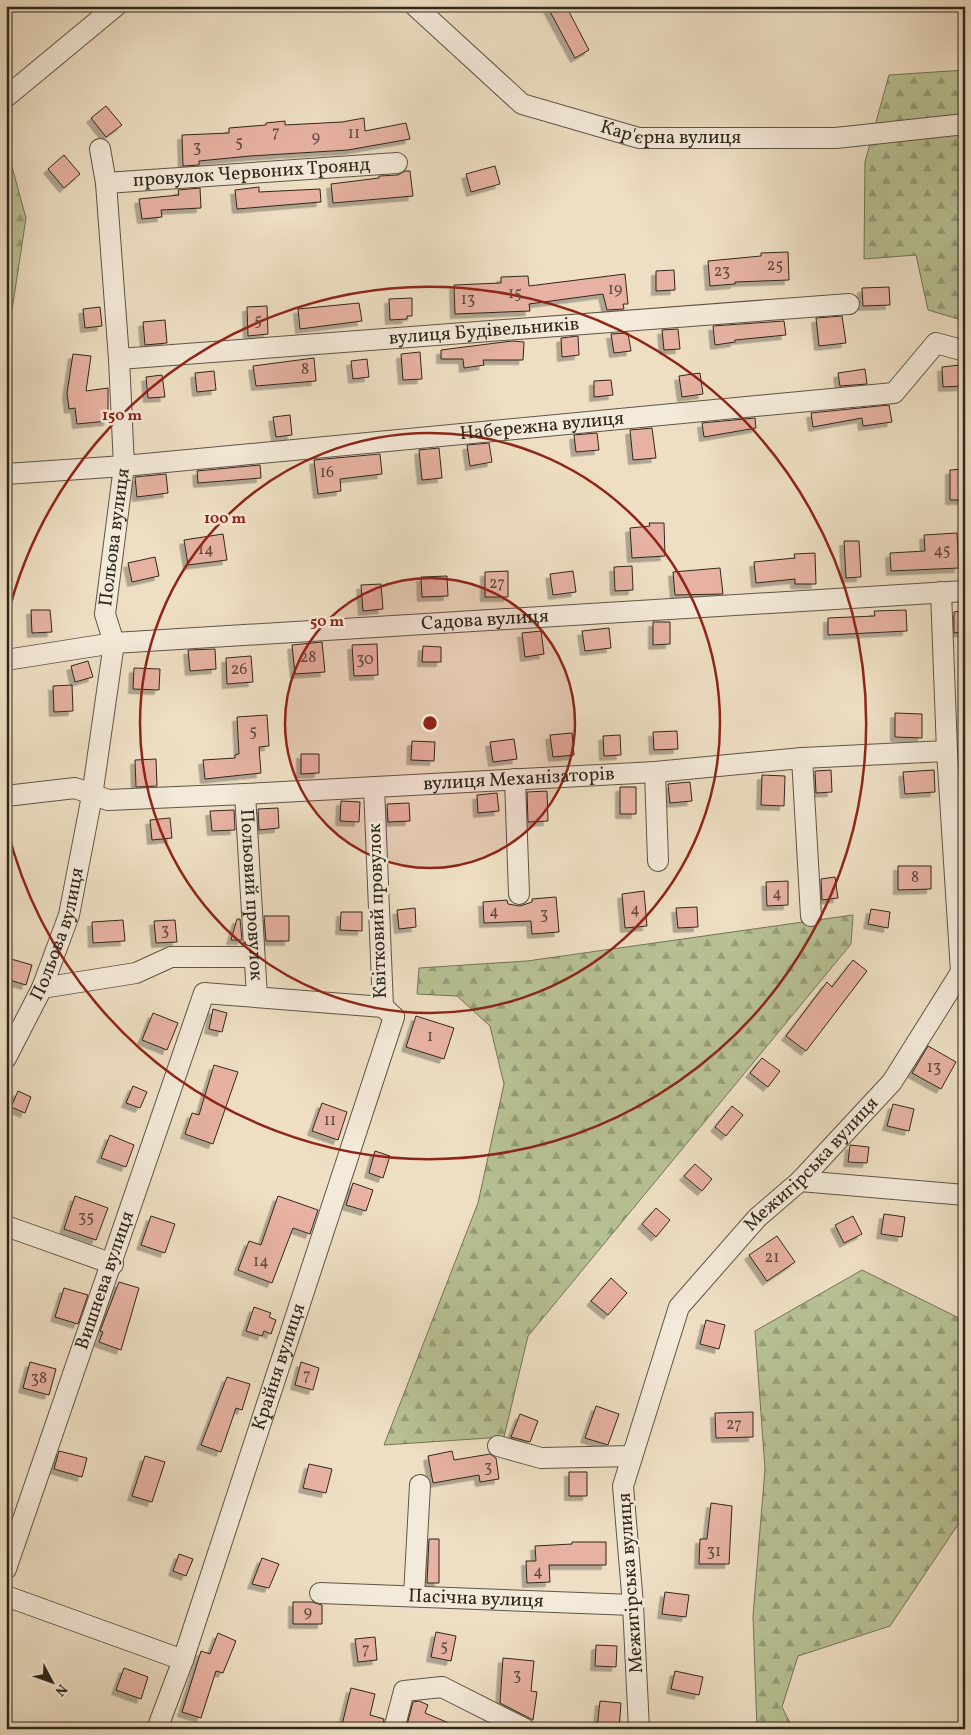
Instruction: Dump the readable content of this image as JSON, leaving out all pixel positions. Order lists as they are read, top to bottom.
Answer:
{
  "streets": {
    "street": [
      "Кар'єрна вулиця",
      "провулок Червоних Троянд",
      "вулиця Будівельників",
      "Набережна вулиця",
      "Польова вулиця",
      "Садова вулиця",
      "вулиця Механізаторів",
      "Польовий провулок",
      "Квітковий провулок",
      "Межигірська вулиця",
      "Вишнева вулиця",
      "Крайня вулиця",
      "Пасічна вулиця"
    ]
  },
  "crossings": [
    ["провулок Червоних Троянд", "Польова вулиця"],
    ["вулиця Будівельників", "Польова вулиця"],
    ["Набережна вулиця", "Польова вулиця"],
    ["Польова вулиця", "Садова вулиця"],
    ["Польова вулиця", "вулиця Механізаторів"],
    ["Садова вулиця", "Межигірська вулиця"],
    ["вулиця Механізаторів", "Польовий провулок"],
    ["вулиця Механізаторів", "Квітковий провулок"],
    ["вулиця Механізаторів", "Межигірська вулиця"],
    ["Польовий провулок", "Квітковий провулок"],
    ["Квітковий провулок", "Вишнева вулиця"],
    ["Квітковий провулок", "Крайня вулиця"],
    ["Межигірська вулиця", "Пасічна вулиця"]
  ],
  "house_numbers": [
    "7",
    "11",
    "9",
    "5",
    "3",
    "25",
    "23",
    "19",
    "15",
    "13",
    "5",
    "8",
    "16",
    "14",
    "45",
    "27",
    "28",
    "30",
    "26",
    "5",
    "8",
    "4",
    "4",
    "4",
    "3",
    "3",
    "1",
    "13",
    "11",
    "35",
    "21",
    "14",
    "7",
    "38",
    "27",
    "3",
    "31",
    "4",
    "9",
    "5",
    "7",
    "3"
  ],
  "north": "bottom right",
  "rings": ["150 m", "100 m", "50 m"]
}
